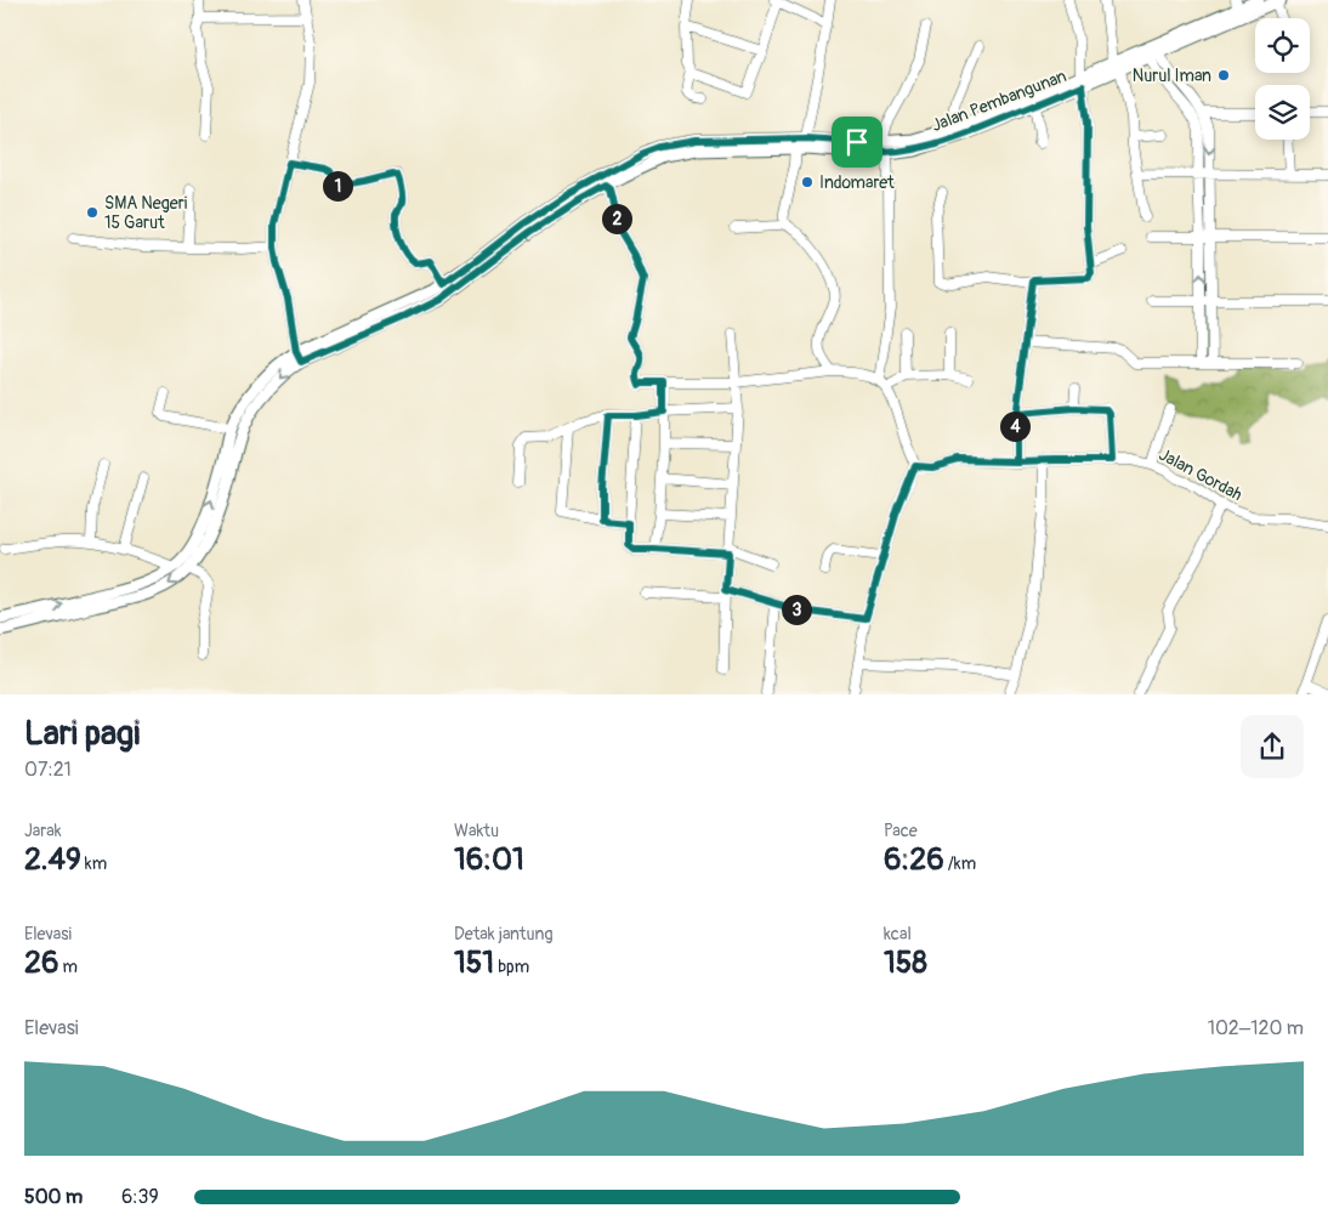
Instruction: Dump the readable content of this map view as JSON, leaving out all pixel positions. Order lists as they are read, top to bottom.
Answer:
{
  "streets": {
    "main road": ["Jalan Pembangunan"],
    "street": ["Jalan Gordah"]
  },
  "places": ["Nurul Iman", "Indomaret", "SMA Negeri 15 Garut"],
  "page": {
    "pins": [
      "1",
      "2",
      "4",
      "3"
    ],
    "heading": ["Lari pagi", "07:21"],
    "stats": [
      ["Jarak", "2.49 km"],
      ["Waktu", "16:01"],
      ["Pace", "6:26 /km"],
      ["Elevasi", "26 m"],
      ["Detak jantung", "151 bpm"],
      ["kcal", "158"]
    ],
    "chart": ["Elevasi", "102–120 m"],
    "list": [
      {
        "name": "500 m",
        "note": "6:39"
      }
    ]
  }
}
